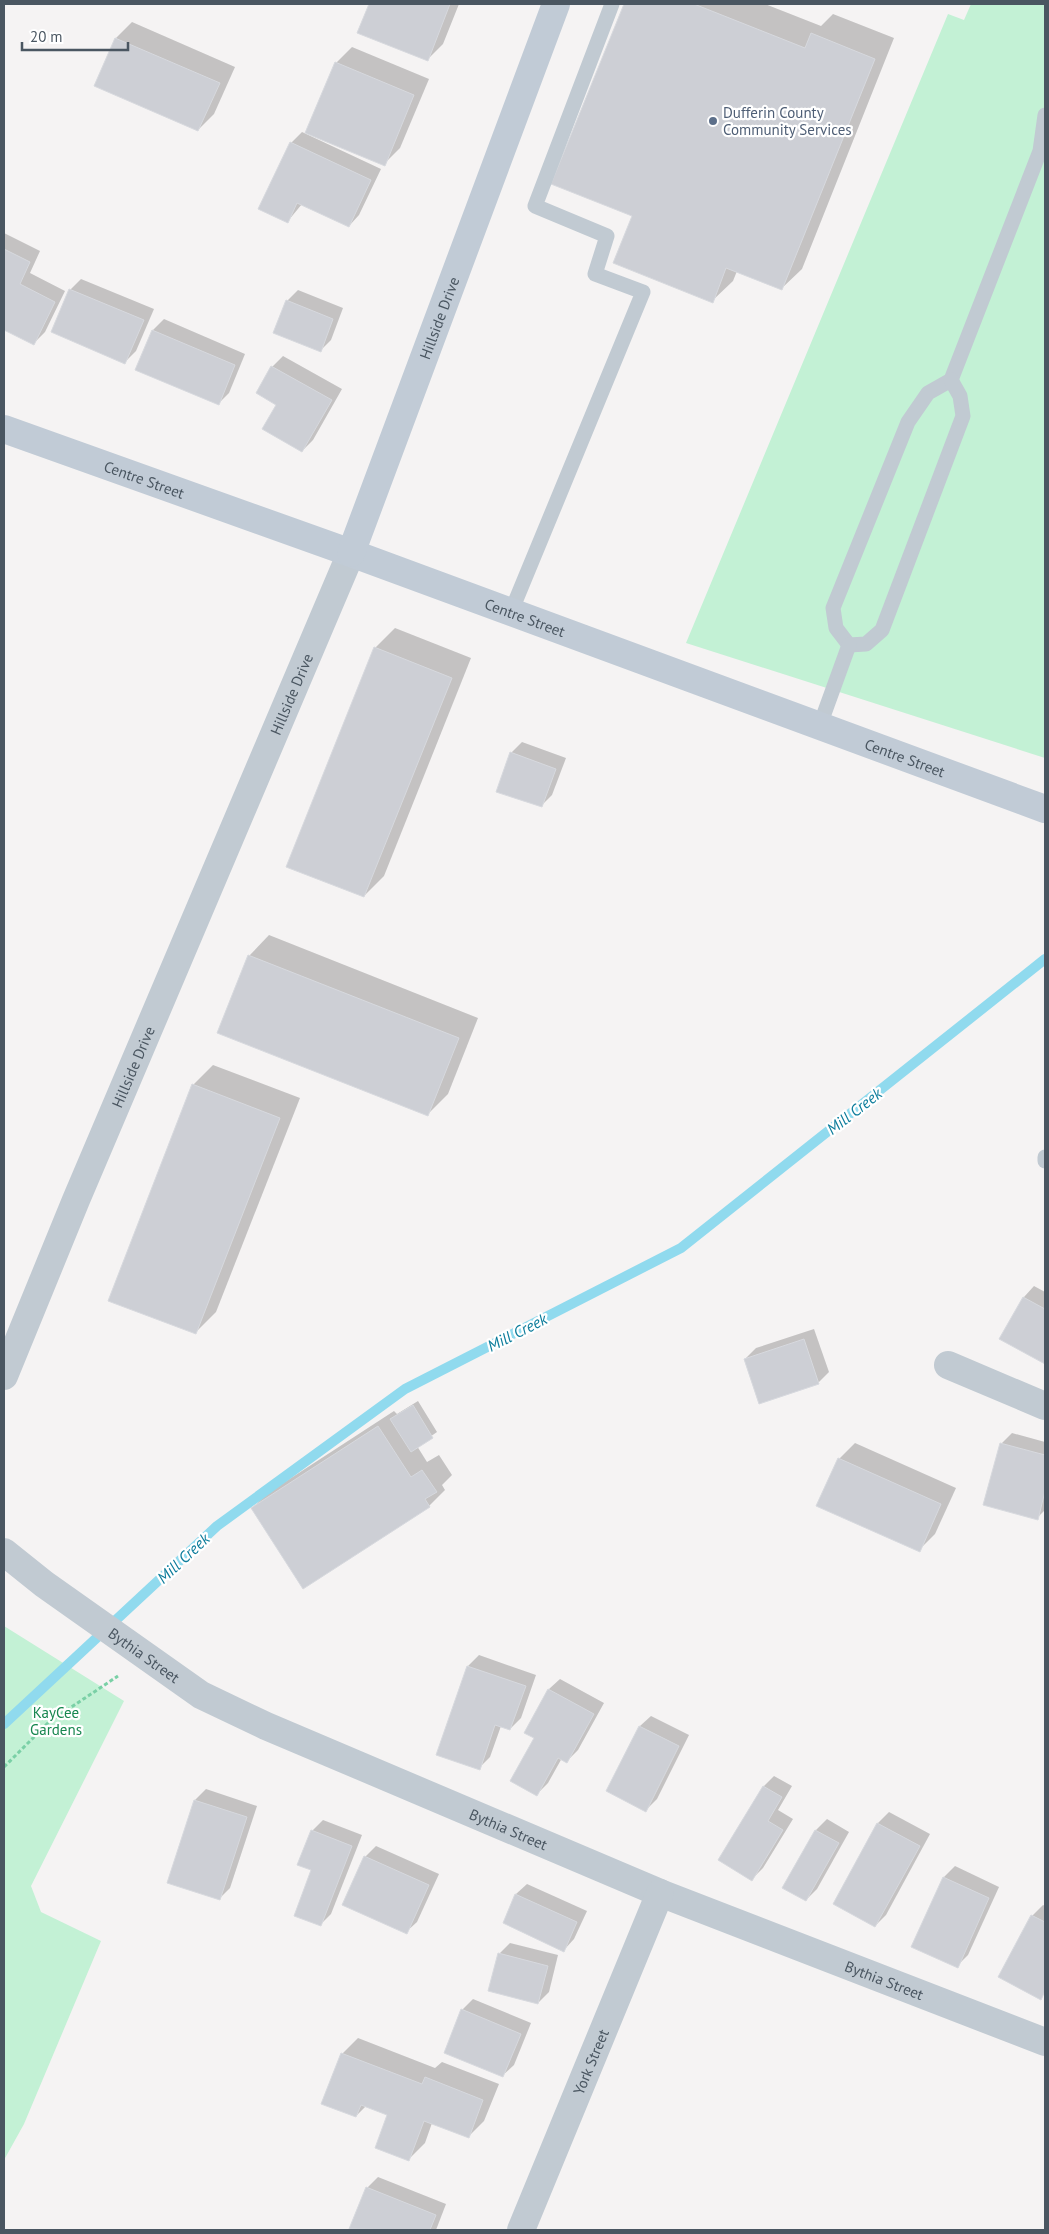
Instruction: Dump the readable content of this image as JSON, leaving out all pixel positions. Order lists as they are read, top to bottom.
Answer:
{
  "streets": {
    "street": [
      "Hillside Drive",
      "Centre Street",
      "Bythia Street",
      "York Street"
    ]
  },
  "crossings": [
    ["Hillside Drive", "Centre Street"],
    ["Bythia Street", "York Street"]
  ],
  "water": ["Mill Creek"],
  "parks": ["KayCee Gardens"],
  "places": ["Dufferin County Community Services"],
  "scale_bar": "20 m"
}
